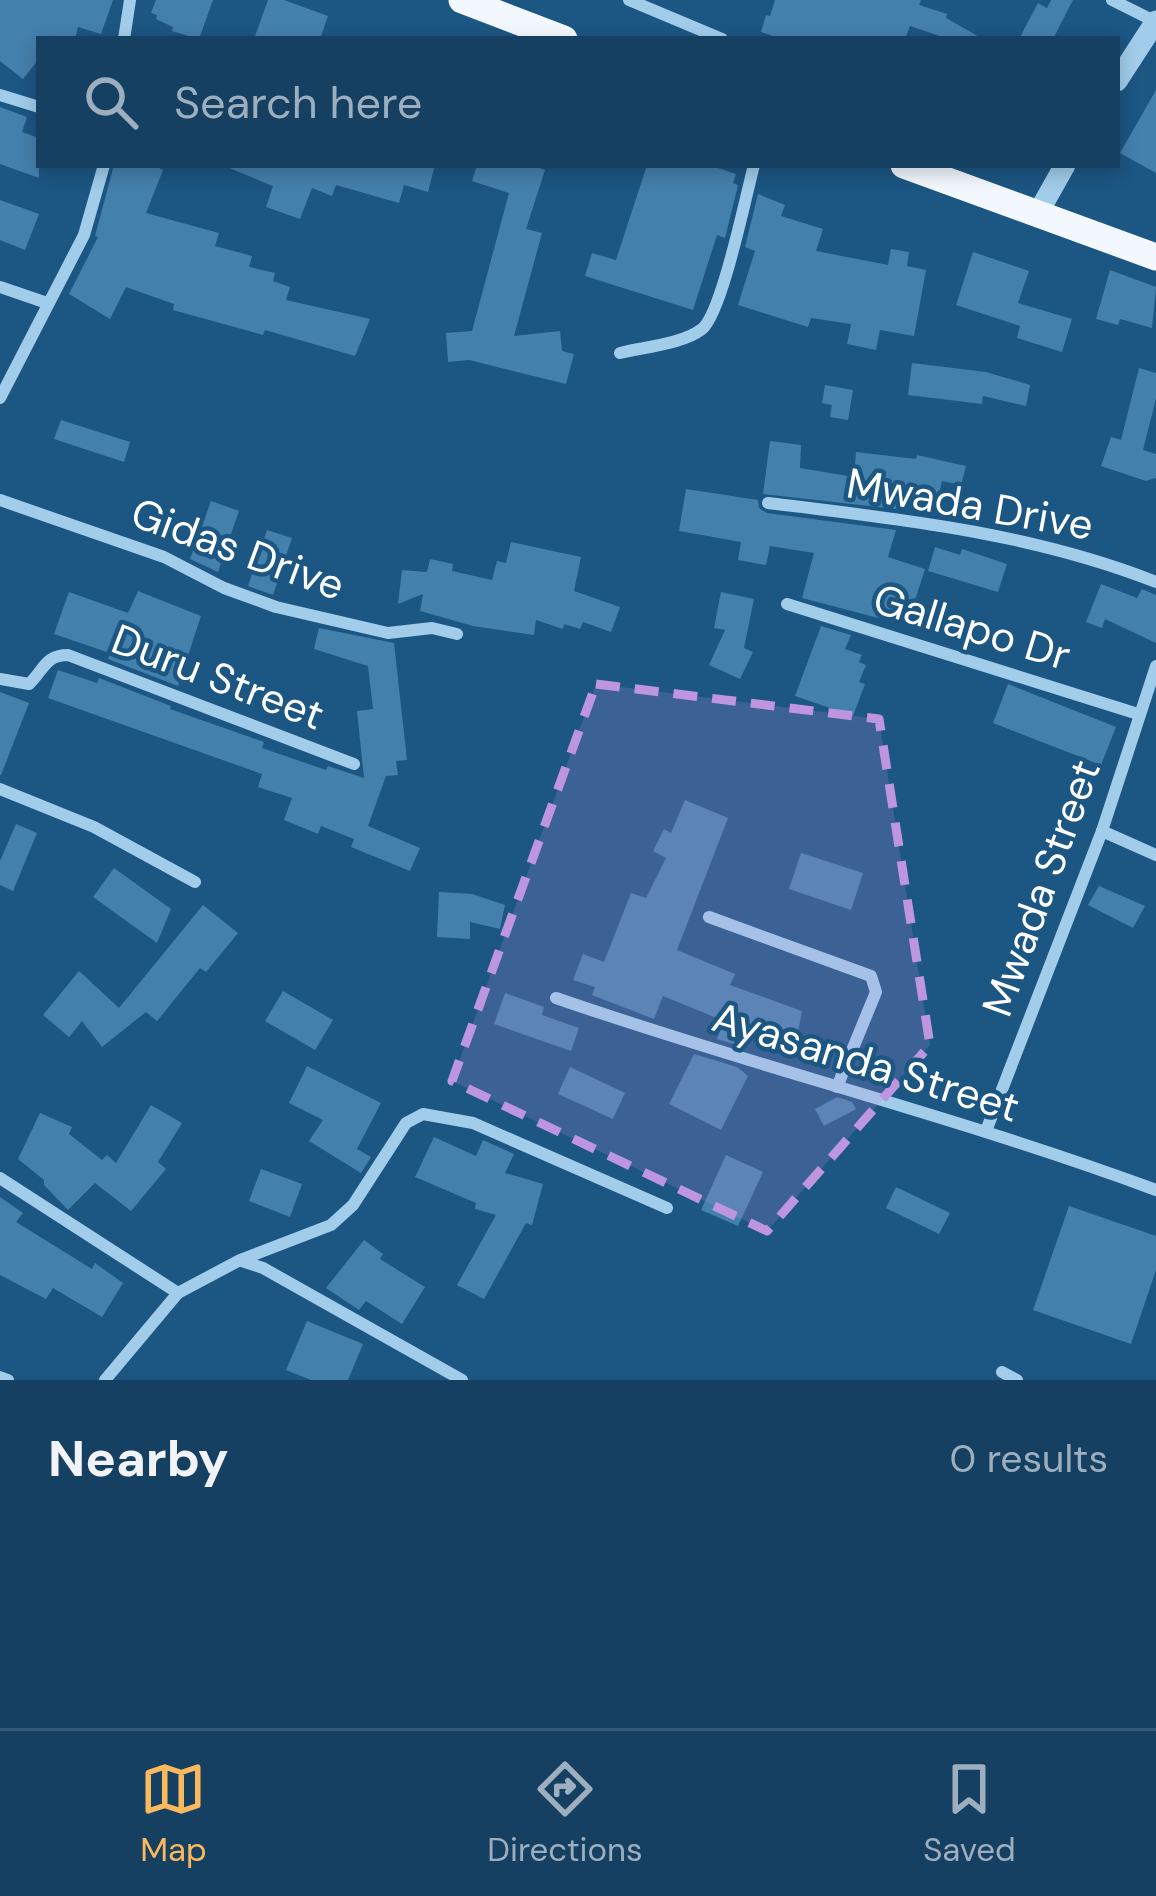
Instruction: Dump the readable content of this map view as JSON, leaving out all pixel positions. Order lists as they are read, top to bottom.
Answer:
{
  "streets": {
    "street": [
      "Mwada Drive",
      "Gidas Drive",
      "Gallapo Dr",
      "Duru Street",
      "Mwada Street",
      "Ayasanda Street"
    ]
  },
  "crossings": [
    ["Gallapo Dr", "Mwada Street"],
    ["Mwada Street", "Ayasanda Street"]
  ],
  "page": {
    "search": "Search here",
    "heading": ["Nearby", "0 results"],
    "nav": ["Map", "Directions", "Saved"]
  }
}
